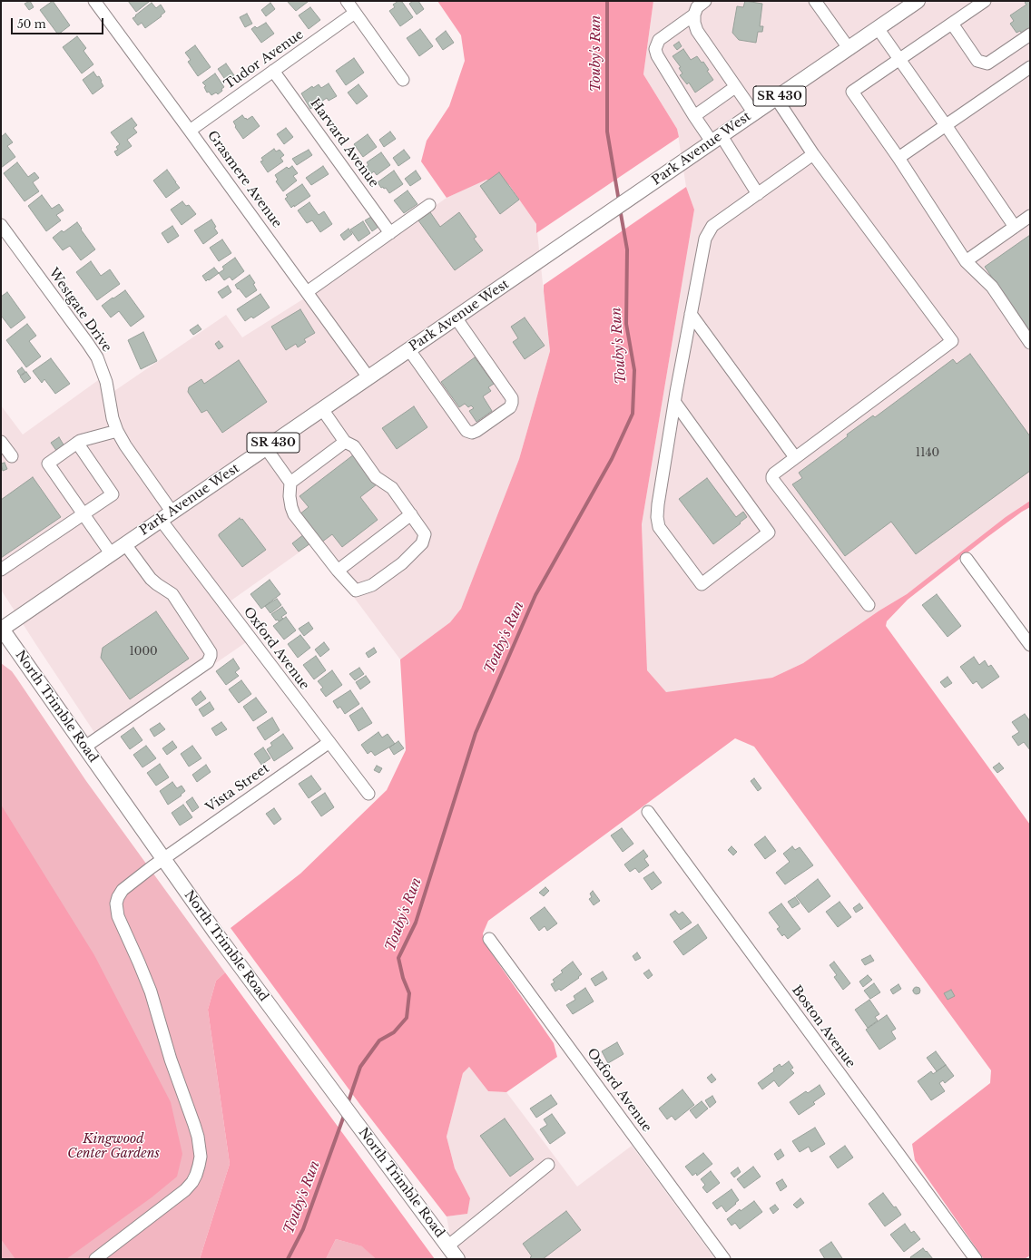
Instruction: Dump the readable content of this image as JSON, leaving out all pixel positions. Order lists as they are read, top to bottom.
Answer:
{
  "streets": {
    "main road": ["SR 430", "Park Avenue West", "North Trimble Road"],
    "street": [
      "Tudor Avenue",
      "Harvard Avenue",
      "Grasmere Avenue",
      "Westgate Drive",
      "Oxford Avenue",
      "Vista Street",
      "Boston Avenue"
    ]
  },
  "crossings": [
    ["Tudor Avenue", "Harvard Avenue"],
    ["Tudor Avenue", "Grasmere Avenue"],
    ["Park Avenue West", "Grasmere Avenue"],
    ["Park Avenue West", "Westgate Drive"],
    ["Park Avenue West", "Oxford Avenue"],
    ["Park Avenue West", "North Trimble Road"],
    ["Westgate Drive", "Oxford Avenue"],
    ["Oxford Avenue", "Vista Street"],
    ["North Trimble Road", "Vista Street"]
  ],
  "water": ["Touby's Run"],
  "parks": ["Kingwood Center Gardens"],
  "house_numbers": ["1140", "1000"],
  "scale_bar": "50 m"
}
